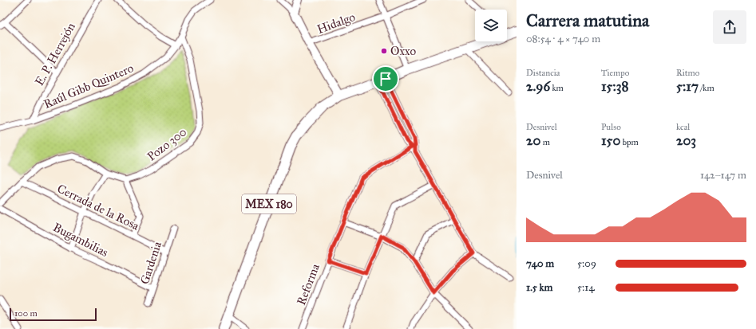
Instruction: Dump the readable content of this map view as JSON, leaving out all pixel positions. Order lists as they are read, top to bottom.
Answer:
{
  "streets": {
    "main road": ["MEX 180"],
    "street": [
      "Hidalgo",
      "E. P. Herrejón",
      "Raúl Gibb Quintero",
      "Pozo 300",
      "Cerrada de la Rosa",
      "Bugambilias",
      "Gardenia",
      "Reforma"
    ]
  },
  "crossings": [
    ["E. P. Herrejón", "Raúl Gibb Quintero"],
    ["Raúl Gibb Quintero", "Pozo 300"],
    ["Cerrada de la Rosa", "Gardenia"],
    ["Bugambilias", "Gardenia"]
  ],
  "places": ["Oxxo"],
  "scale_bar": "100 m",
  "page": {
    "heading": ["Carrera matutina", "08:54 · 4 × 740 m"],
    "stats": [
      ["Distancia", "2.96 km"],
      ["Tiempo", "15:38"],
      ["Ritmo", "5:17 /km"],
      ["Desnivel", "20 m"],
      ["Pulso", "150 bpm"],
      ["kcal", "203"]
    ],
    "chart": ["Desnivel", "142–147 m"],
    "list": [
      {
        "name": "740 m",
        "note": "5:09"
      },
      {
        "name": "1.5 km",
        "note": "5:14"
      }
    ],
    "scale": "100 m"
  }
}
